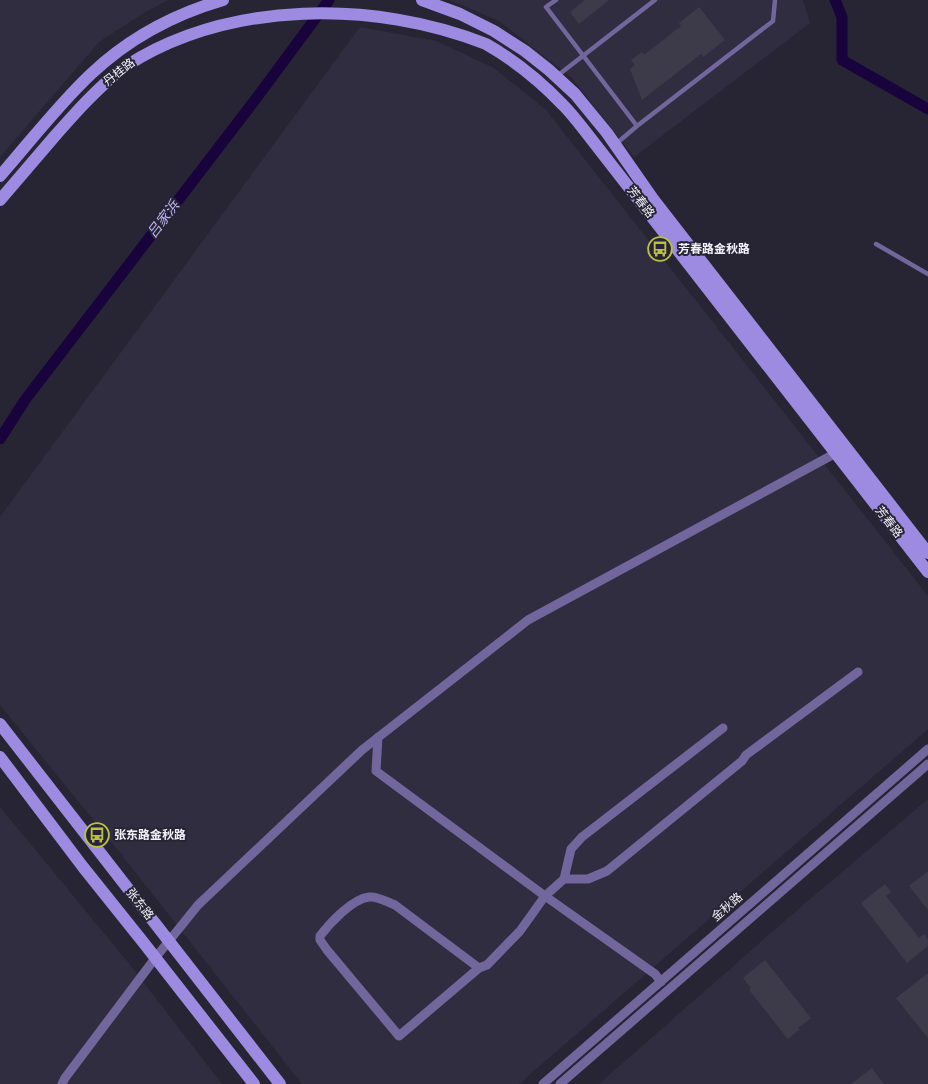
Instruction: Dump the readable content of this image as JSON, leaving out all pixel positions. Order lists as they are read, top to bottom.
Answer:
{
  "streets": {
    "street": [
      "丹桂路",
      "芳春路",
      "张东路",
      "金秋路"
    ]
  },
  "water": ["吕家浜"],
  "places": {
    "bus stop": ["芳春路金秋路", "张东路金秋路"]
  }
}
